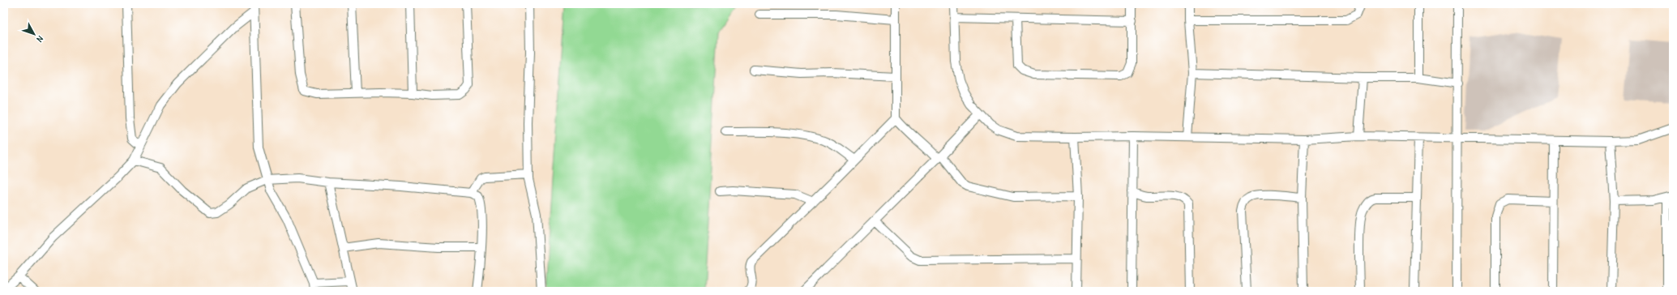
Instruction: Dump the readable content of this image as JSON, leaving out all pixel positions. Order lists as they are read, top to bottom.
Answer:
{
  "north": "bottom right"
}
